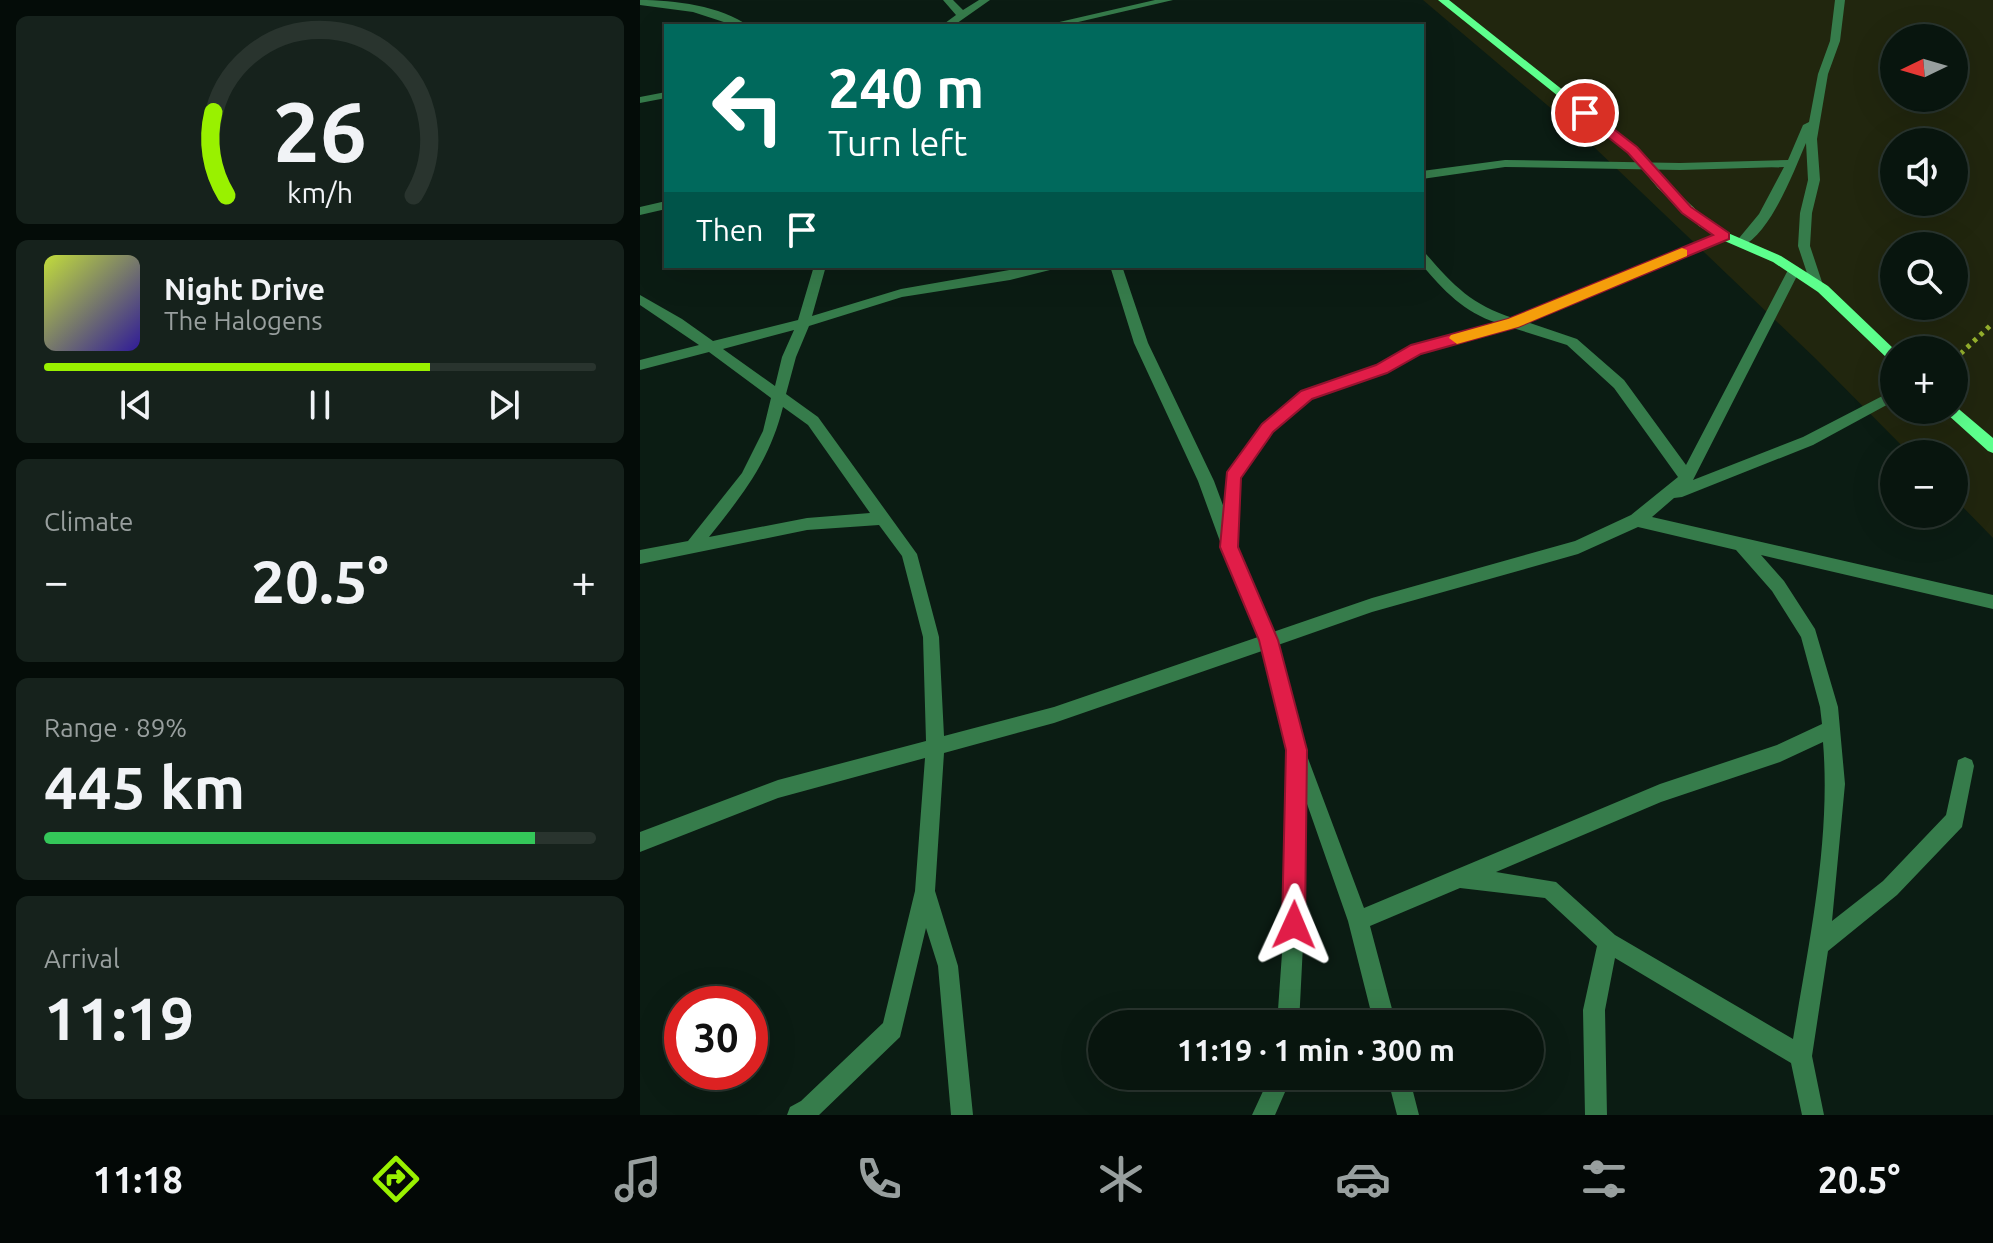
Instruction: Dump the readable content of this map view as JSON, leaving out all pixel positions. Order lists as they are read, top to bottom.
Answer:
{
  "north": "left",
  "page": {
    "map_buttons": ["+", "−"],
    "turn": ["240 m", "Turn left"],
    "then": "Then",
    "song": ["Night Drive", "The Halogens"],
    "tile": [
      "Climate",
      ["Range · 89%", "445 km"],
      ["Arrival", "11:19"]
    ],
    "heat": ["−", "20.5°", "+"],
    "limit": "30",
    "trip": "11:19 · 1 min · 300 m",
    "tabs": ["11:18", "20.5°"],
    "gauge": ["26", "km/h"]
  }
}
